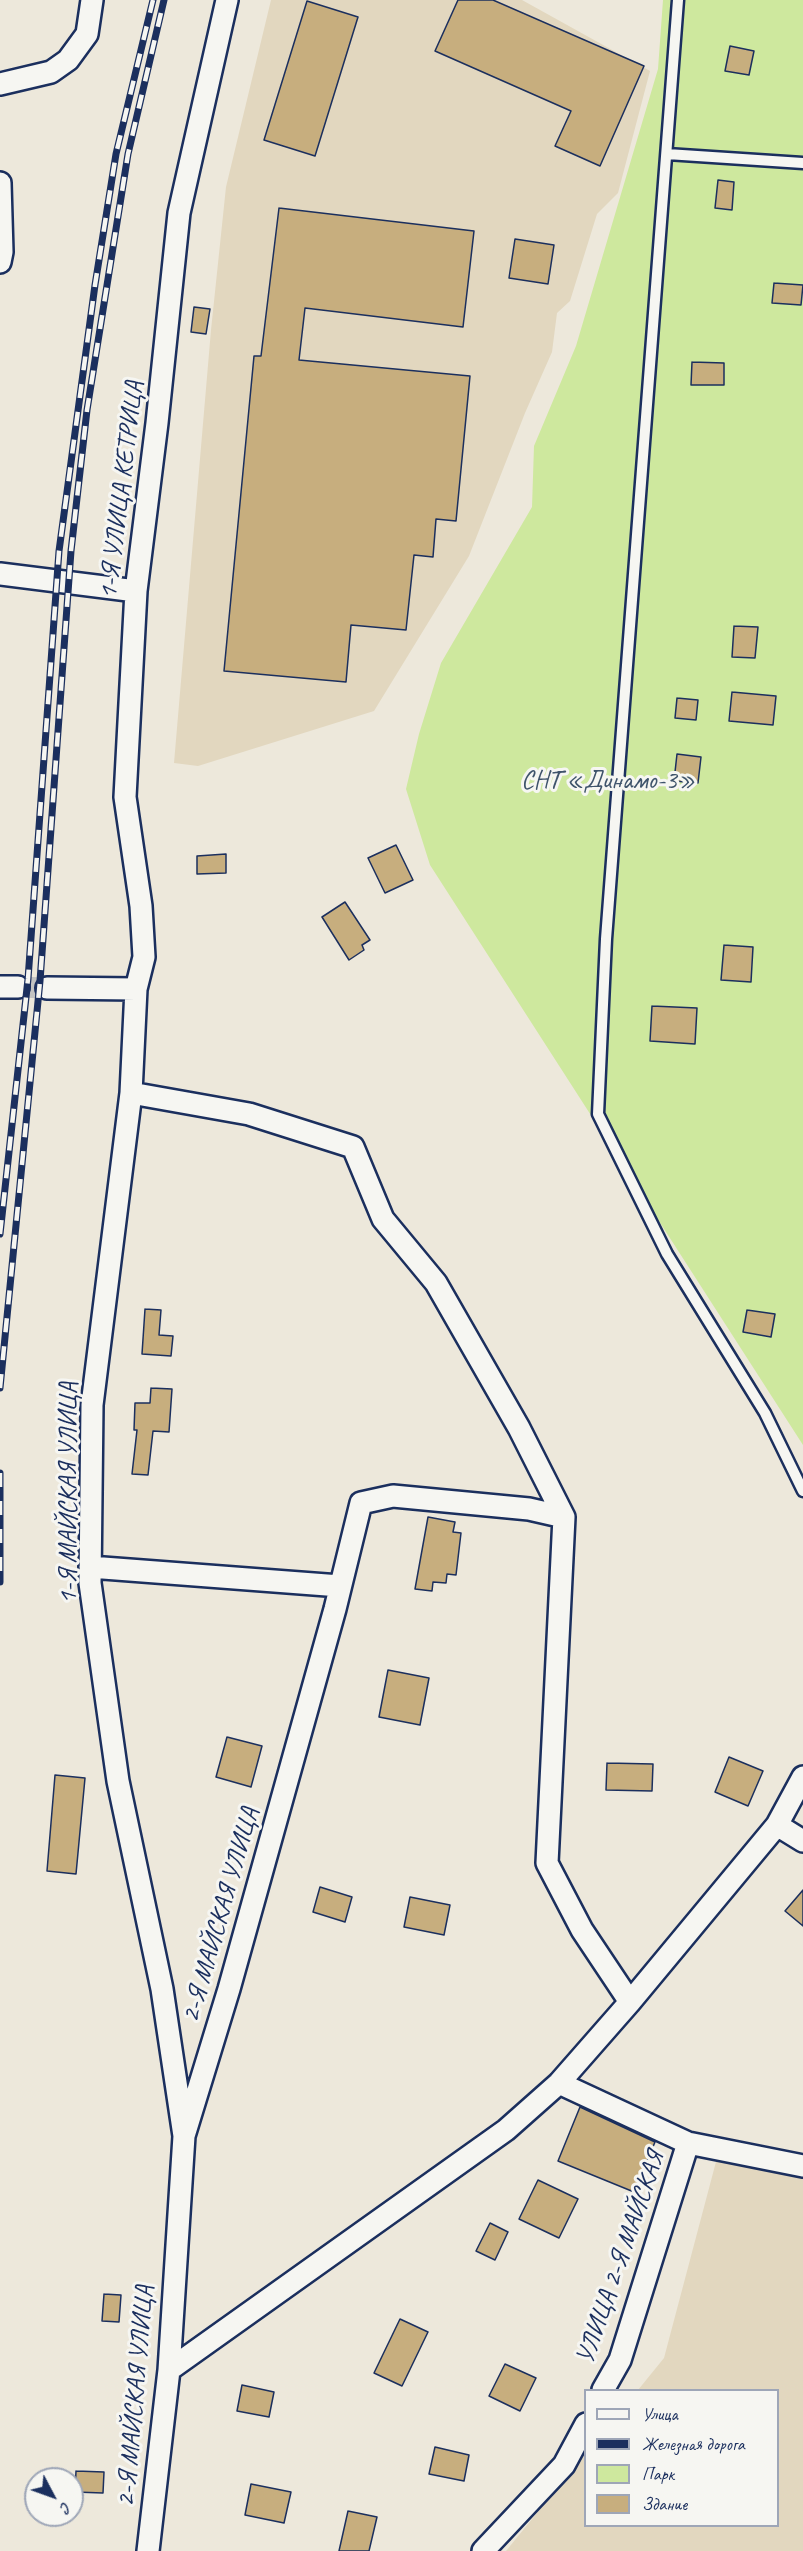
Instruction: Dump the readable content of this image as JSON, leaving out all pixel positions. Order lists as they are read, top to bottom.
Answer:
{
  "streets": {
    "street": [
      "1-Я УЛИЦА КЕТРИЦА",
      "1-Я МАЙСКАЯ УЛИЦА",
      "2-Я МАЙСКАЯ УЛИЦА",
      "УЛИЦА 2-Я МАЙСКАЯ"
    ]
  },
  "crossings": [
    ["1-Я УЛИЦА КЕТРИЦА", "1-Я МАЙСКАЯ УЛИЦА"],
    ["1-Я МАЙСКАЯ УЛИЦА", "2-Я МАЙСКАЯ УЛИЦА"]
  ],
  "parks": ["СНТ «Динамо-3»"],
  "legend": [
    "Улица",
    "Железная дорога",
    "Парк",
    "Здание"
  ],
  "north": "bottom right"
}
